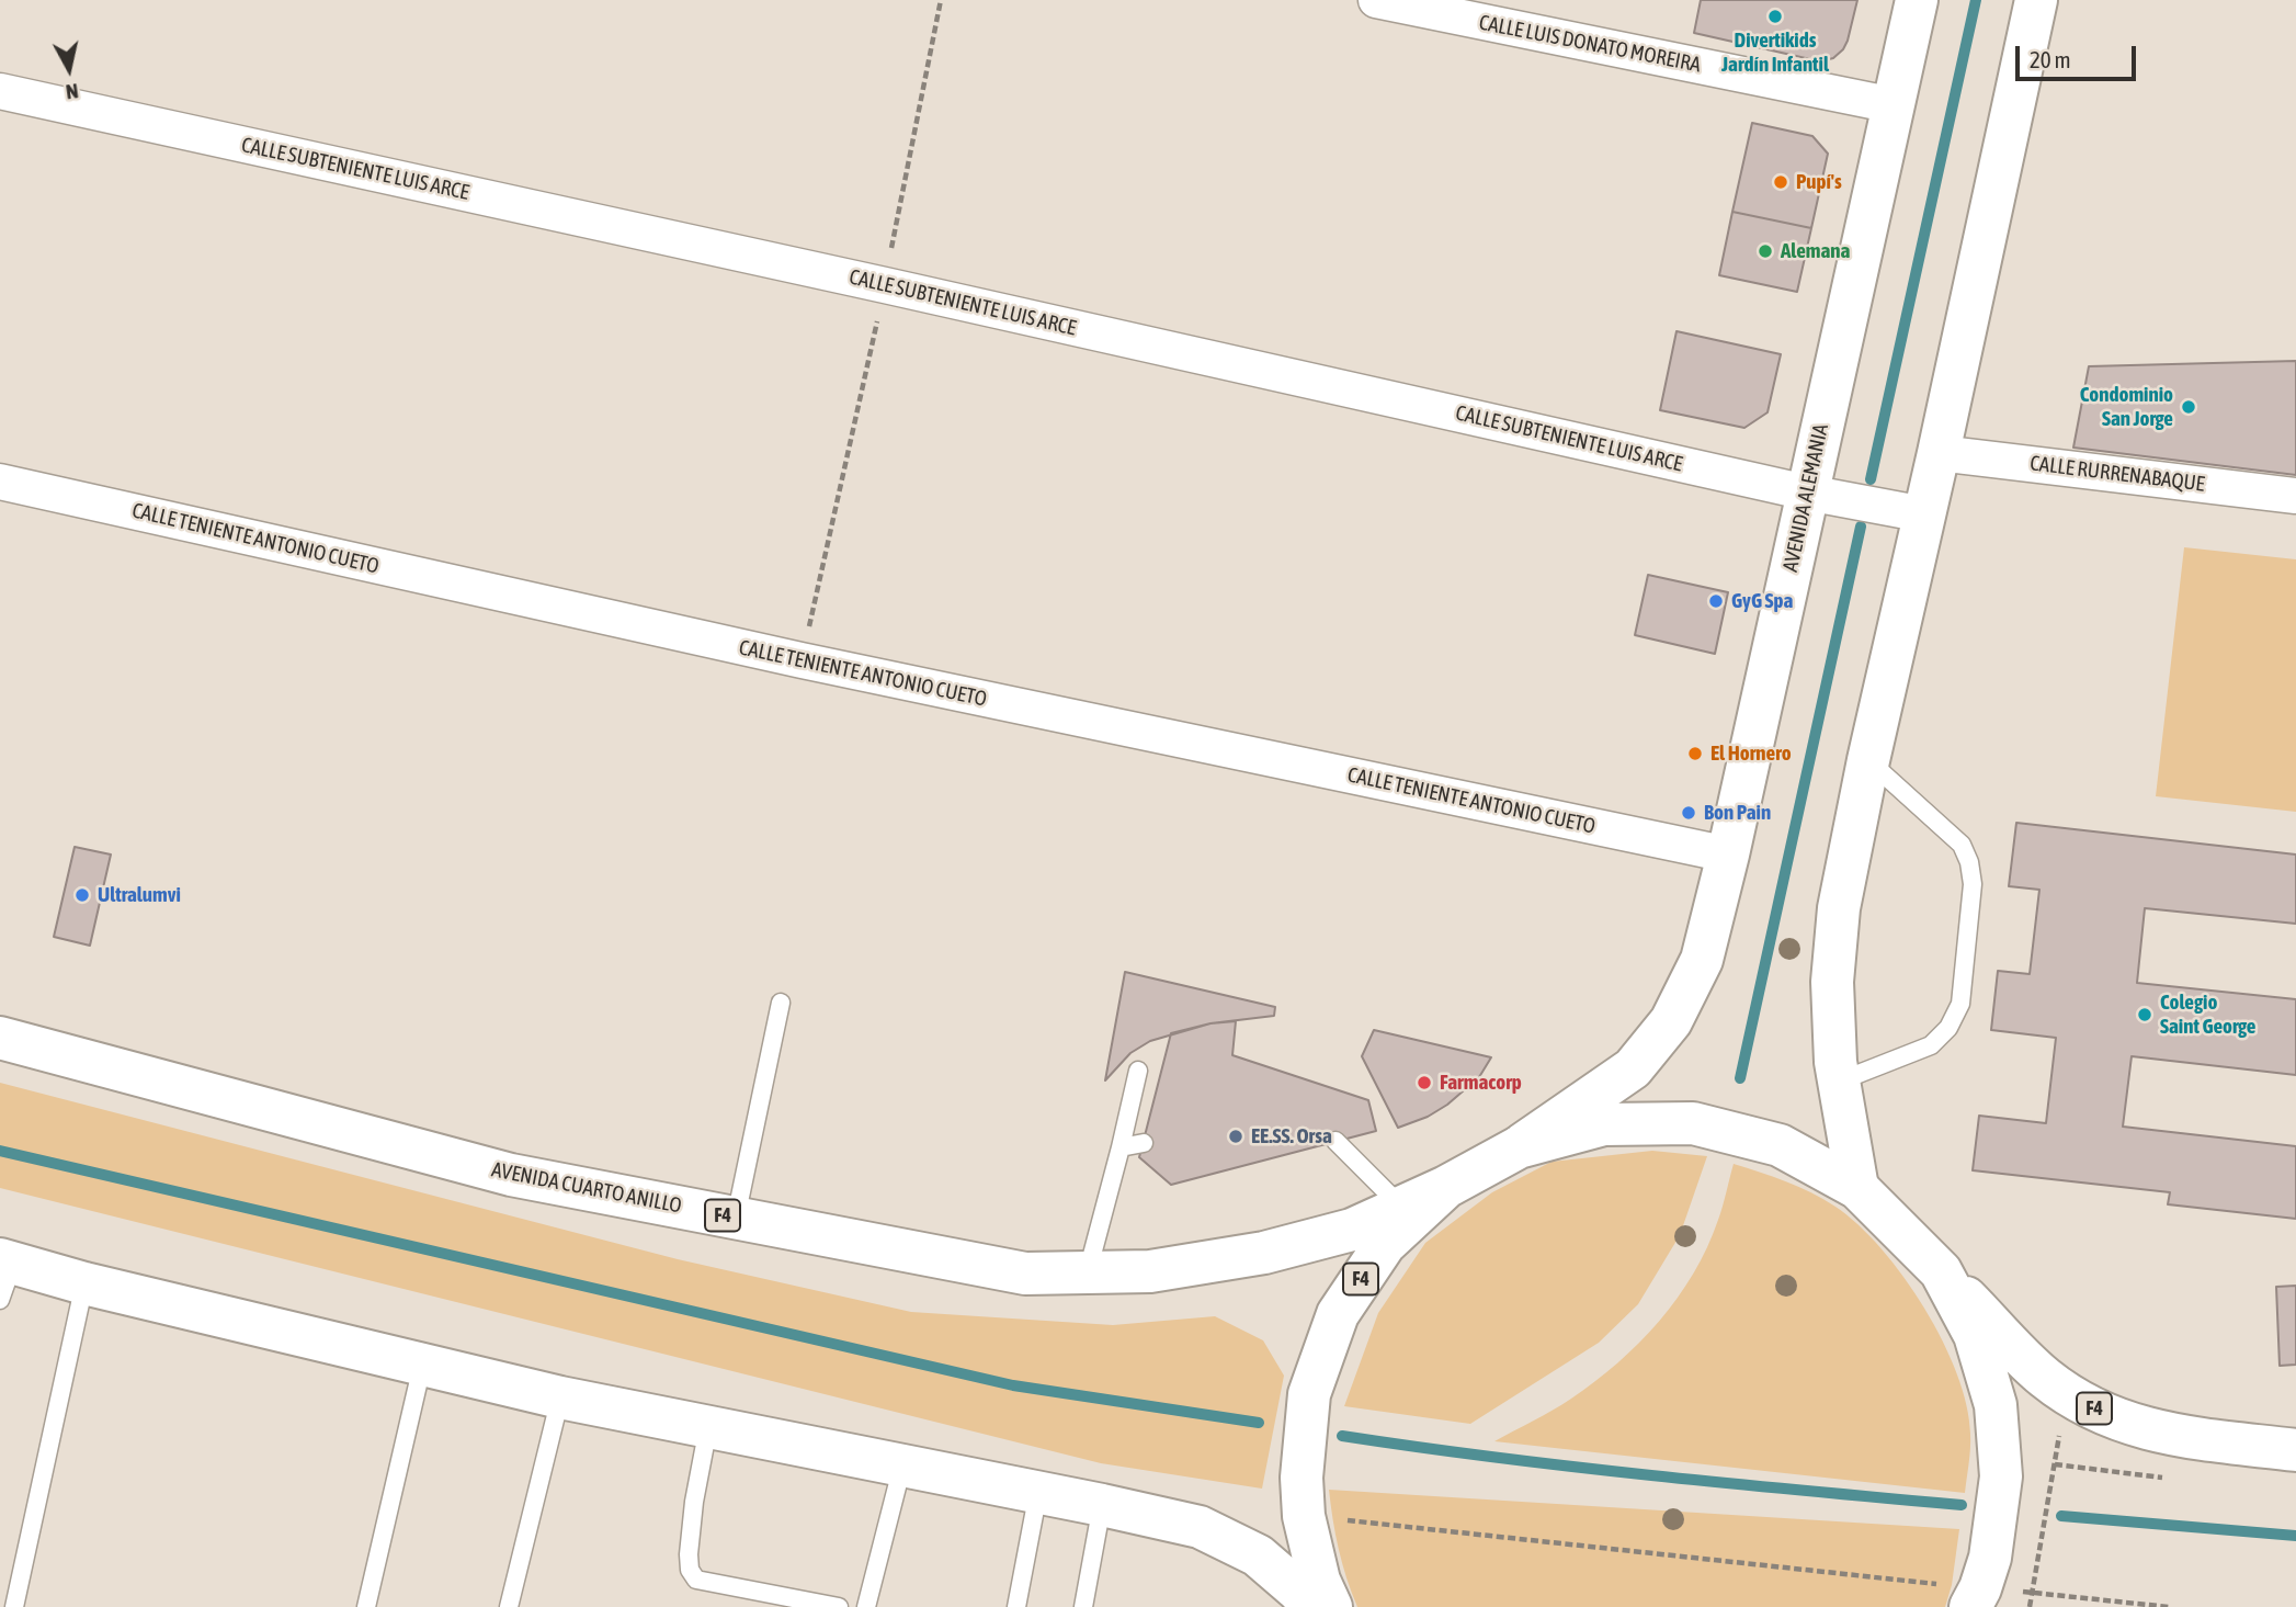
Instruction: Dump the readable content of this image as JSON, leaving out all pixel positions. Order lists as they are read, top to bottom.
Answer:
{
  "streets": {
    "main road": ["AVENIDA ALEMANIA", "AVENIDA CUARTO ANILLO", "F4"],
    "street": [
      "CALLE LUIS DONATO MOREIRA",
      "CALLE SUBTENIENTE LUIS ARCE",
      "CALLE RURRENABAQUE",
      "CALLE TENIENTE ANTONIO CUETO"
    ]
  },
  "crossings": [
    ["CALLE LUIS DONATO MOREIRA", "AVENIDA ALEMANIA"],
    ["CALLE SUBTENIENTE LUIS ARCE", "AVENIDA ALEMANIA"],
    ["AVENIDA ALEMANIA", "CALLE TENIENTE ANTONIO CUETO"],
    ["AVENIDA ALEMANIA", "F4"],
    ["AVENIDA CUARTO ANILLO", "F4"]
  ],
  "places": [
    "Divertikids Jardín Infantil",
    "Pupí's",
    "Alemana",
    "Condominio San Jorge",
    "GyG Spa",
    "El Hornero",
    "Bon Pain",
    "Ultralumvi",
    "Colegio Saint George",
    "Farmacorp",
    "EE.SS. Orsa"
  ],
  "scale_bar": "20 m",
  "north": "bottom"
}
